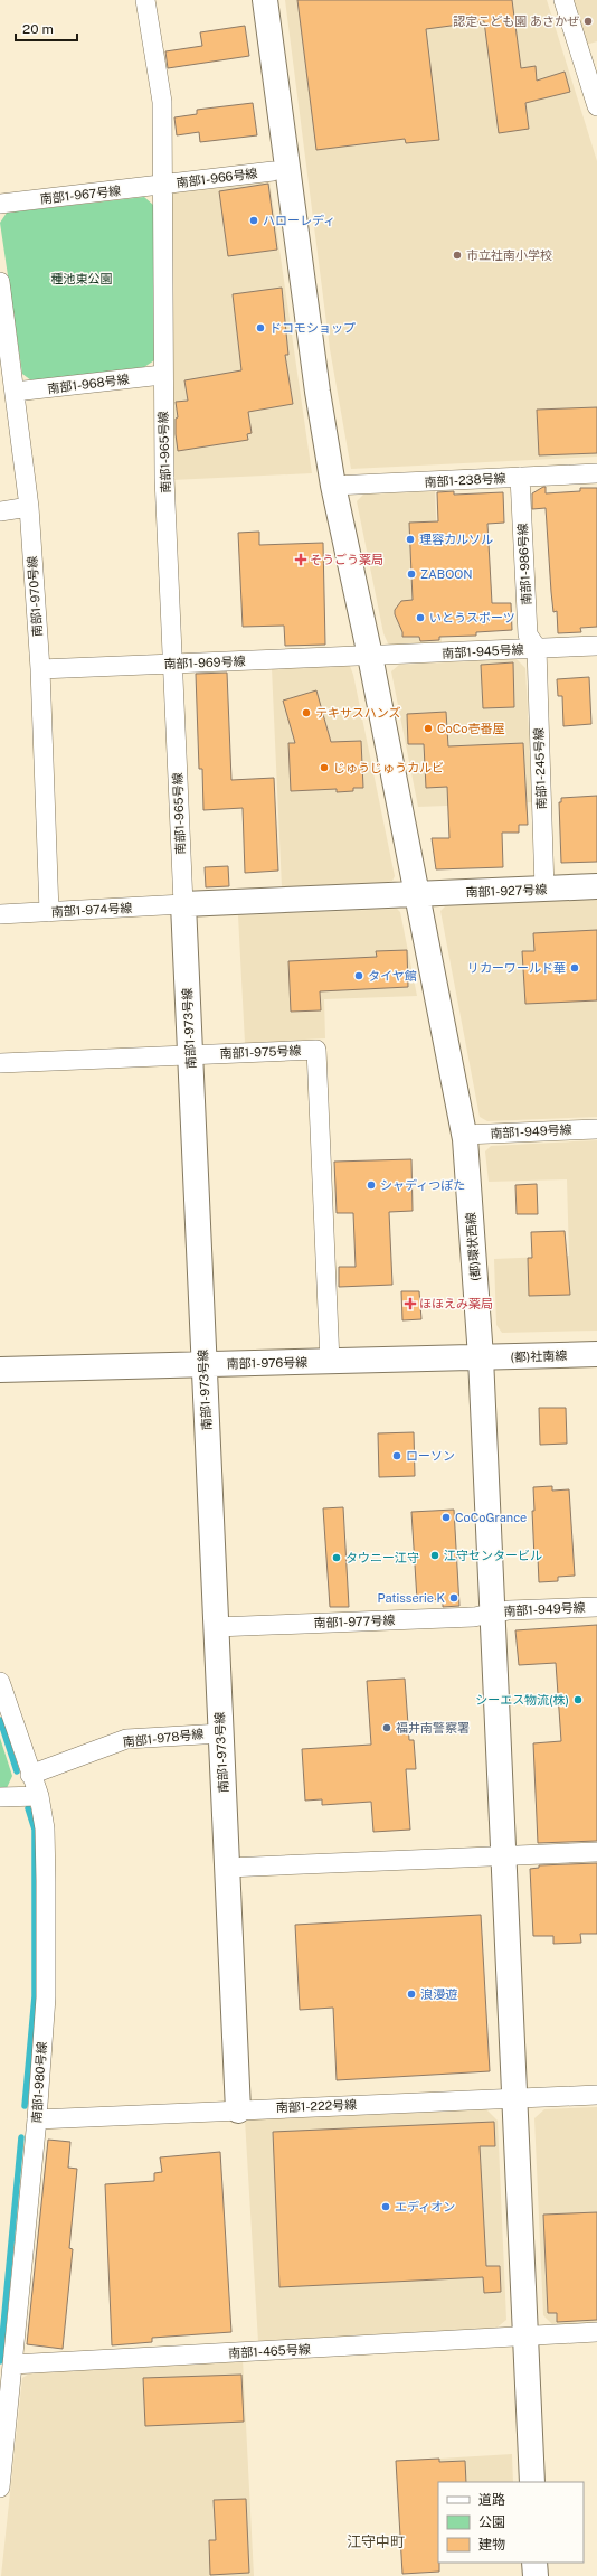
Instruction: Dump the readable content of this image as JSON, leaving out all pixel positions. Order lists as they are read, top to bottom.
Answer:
{
  "streets": {
    "street": [
      "南部1-966号線",
      "南部1-967号線",
      "南部1-968号線",
      "南部1-965号線",
      "南部1-238号線",
      "南部1-986号線",
      "南部1-970号線",
      "南部1-945号線",
      "南部1-969号線",
      "南部1-245号線",
      "南部1-927号線",
      "南部1-974号線",
      "南部1-973号線",
      "南部1-975号線",
      "南部1-949号線",
      "(都)環状西線",
      "(都)社南線",
      "南部1-976号線",
      "南部1-977号線",
      "南部1-978号線",
      "南部1-980号線",
      "南部1-222号線",
      "南部1-465号線"
    ]
  },
  "crossings": [
    ["南部1-966号線", "南部1-967号線"],
    ["南部1-966号線", "南部1-965号線"],
    ["南部1-967号線", "南部1-965号線"],
    ["南部1-968号線", "南部1-965号線"],
    ["南部1-968号線", "南部1-970号線"],
    ["南部1-965号線", "南部1-969号線"],
    ["南部1-965号線", "南部1-974号線"],
    ["南部1-965号線", "南部1-973号線"],
    ["南部1-238号線", "南部1-986号線"],
    ["南部1-238号線", "(都)環状西線"],
    ["南部1-986号線", "南部1-945号線"],
    ["南部1-986号線", "南部1-245号線"],
    ["南部1-970号線", "南部1-969号線"],
    ["南部1-970号線", "南部1-974号線"],
    ["南部1-945号線", "南部1-969号線"],
    ["南部1-945号線", "南部1-245号線"],
    ["南部1-945号線", "(都)環状西線"],
    ["南部1-969号線", "(都)環状西線"],
    ["南部1-245号線", "南部1-927号線"],
    ["南部1-927号線", "(都)環状西線"],
    ["南部1-974号線", "南部1-973号線"],
    ["南部1-973号線", "南部1-975号線"],
    ["南部1-973号線", "南部1-976号線"],
    ["南部1-973号線", "南部1-977号線"],
    ["南部1-973号線", "南部1-978号線"],
    ["南部1-973号線", "南部1-222号線"],
    ["南部1-975号線", "南部1-976号線"],
    ["南部1-949号線", "(都)環状西線"],
    ["南部1-949号線", "南部1-977号線"],
    ["(都)環状西線", "(都)社南線"],
    ["(都)環状西線", "南部1-976号線"],
    ["(都)環状西線", "南部1-977号線"],
    ["(都)環状西線", "南部1-222号線"],
    ["(都)環状西線", "南部1-465号線"],
    ["(都)社南線", "南部1-976号線"],
    ["南部1-978号線", "南部1-980号線"],
    ["南部1-980号線", "南部1-222号線"],
    ["南部1-980号線", "南部1-465号線"]
  ],
  "districts": ["江守中町"],
  "parks": ["種池東公園"],
  "places": {
    "other": [
      "認定こども園 あさかぜ",
      "ハローレディ",
      "市立社南小学校",
      "ドコモショップ",
      "理容カルソル",
      "ZABOON",
      "いとうスポーツ",
      "テキサスハンズ",
      "CoCo壱番屋",
      "じゅうじゅうカルビ",
      "リカーワールド華",
      "タイヤ館",
      "シャディつぼた",
      "ローソン",
      "CoCoGrance",
      "江守センタービル",
      "タウニー江守",
      "Patisserie K",
      "シーエス物流(株)",
      "福井南警察署",
      "浪漫遊",
      "エディオン"
    ],
    "health": ["そうごう薬局", "ほほえみ薬局"]
  },
  "legend": ["道路", "公園", "建物"],
  "scale_bar": "20 m"
}
